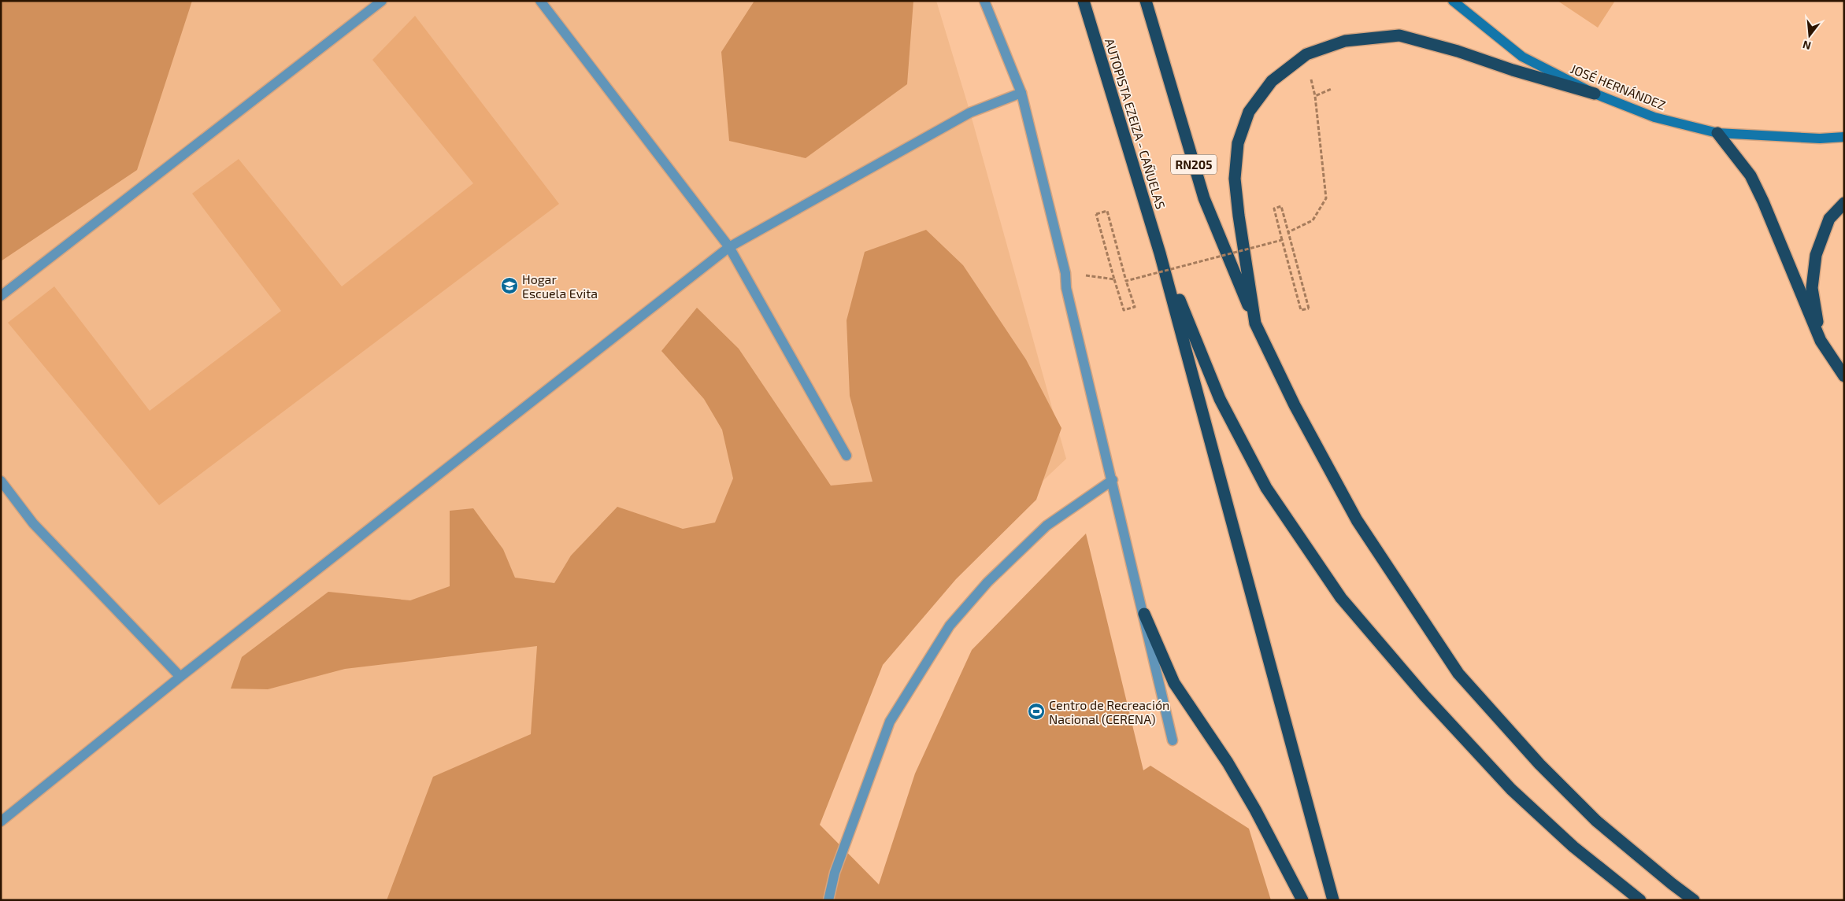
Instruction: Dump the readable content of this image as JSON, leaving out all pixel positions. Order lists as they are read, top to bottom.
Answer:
{
  "streets": {
    "highway": ["AUTOPISTA EZEIZA - CAÑUELAS", "RN205"],
    "street": ["JOSÉ HERNÁNDEZ"]
  },
  "places": {
    "school or university": ["Hogar Escuela Evita"],
    "sports": ["Centro de Recreación Nacional (CERENA)"]
  },
  "north": "bottom"
}
